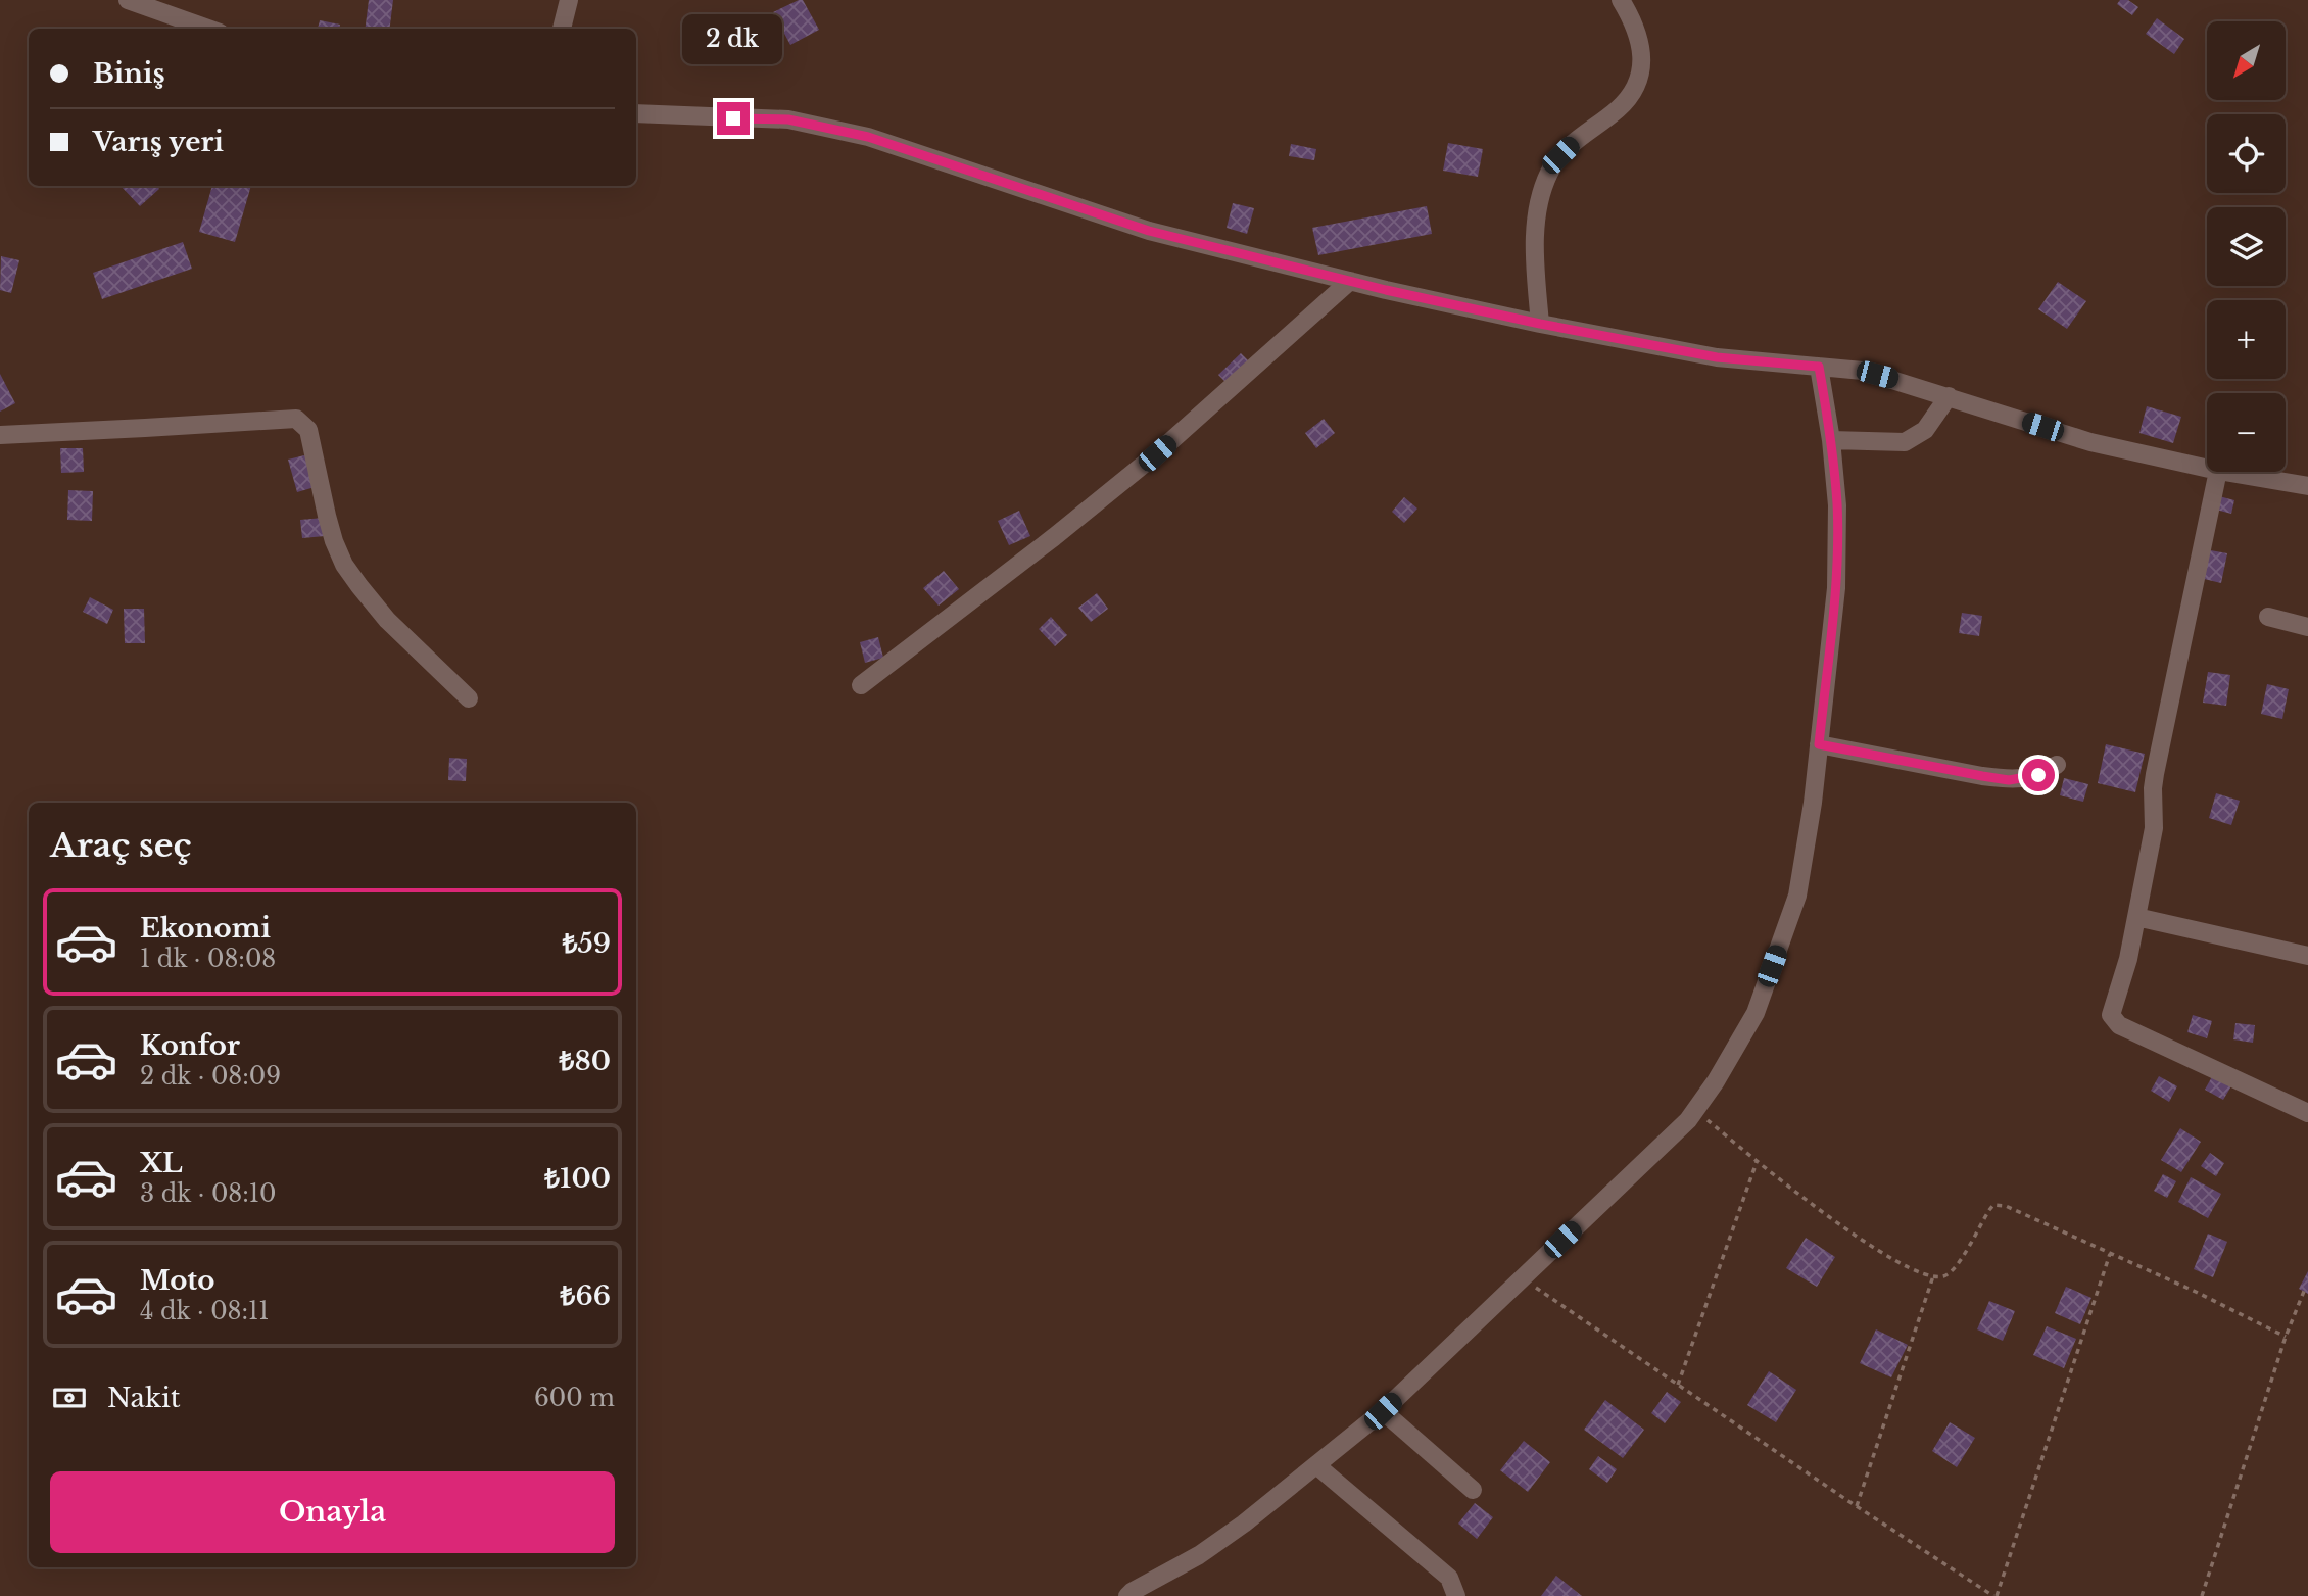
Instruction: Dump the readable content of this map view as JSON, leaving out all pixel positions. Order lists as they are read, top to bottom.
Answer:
{
  "north": "bottom left",
  "page": {
    "bubble": "2 dk",
    "map_buttons": ["+", "−"],
    "banner": ["Biniş", "Varış yeri"],
    "heading": "Araç seç",
    "list": [
      {
        "name": "Ekonomi",
        "note": "1 dk · 08:08",
        "value": "₺59"
      },
      {
        "name": "Konfor",
        "note": "2 dk · 08:09",
        "value": "₺80"
      },
      {
        "name": "XL",
        "note": "3 dk · 08:10",
        "value": "₺100"
      },
      {
        "name": "Moto",
        "note": "4 dk · 08:11",
        "value": "₺66"
      }
    ],
    "pay": ["Nakit", "600 m"],
    "buttons": "Onayla"
  }
}
